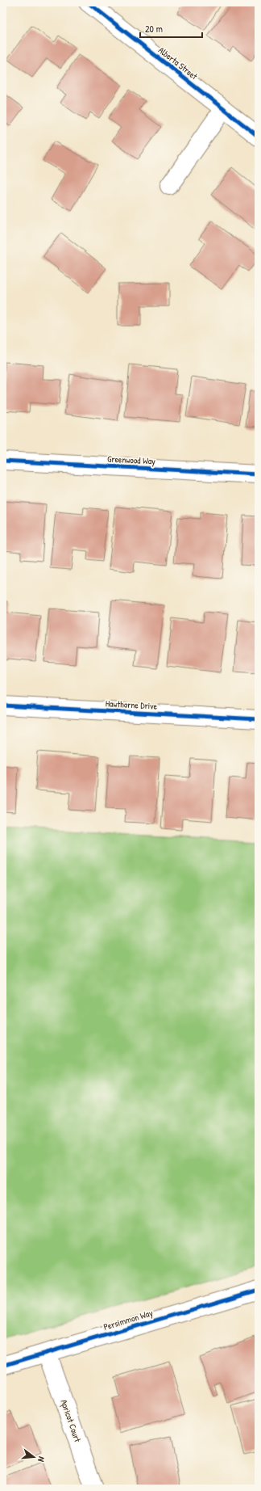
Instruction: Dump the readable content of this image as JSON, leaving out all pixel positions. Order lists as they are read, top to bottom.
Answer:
{
  "streets": {
    "street": [
      "Alberta Street",
      "Greenwood Way",
      "Hawthorne Drive",
      "Persimmon Way",
      "Apricot Court"
    ]
  },
  "crossings": [
    ["Persimmon Way", "Apricot Court"]
  ],
  "scale_bar": "20 m",
  "north": "right"
}
